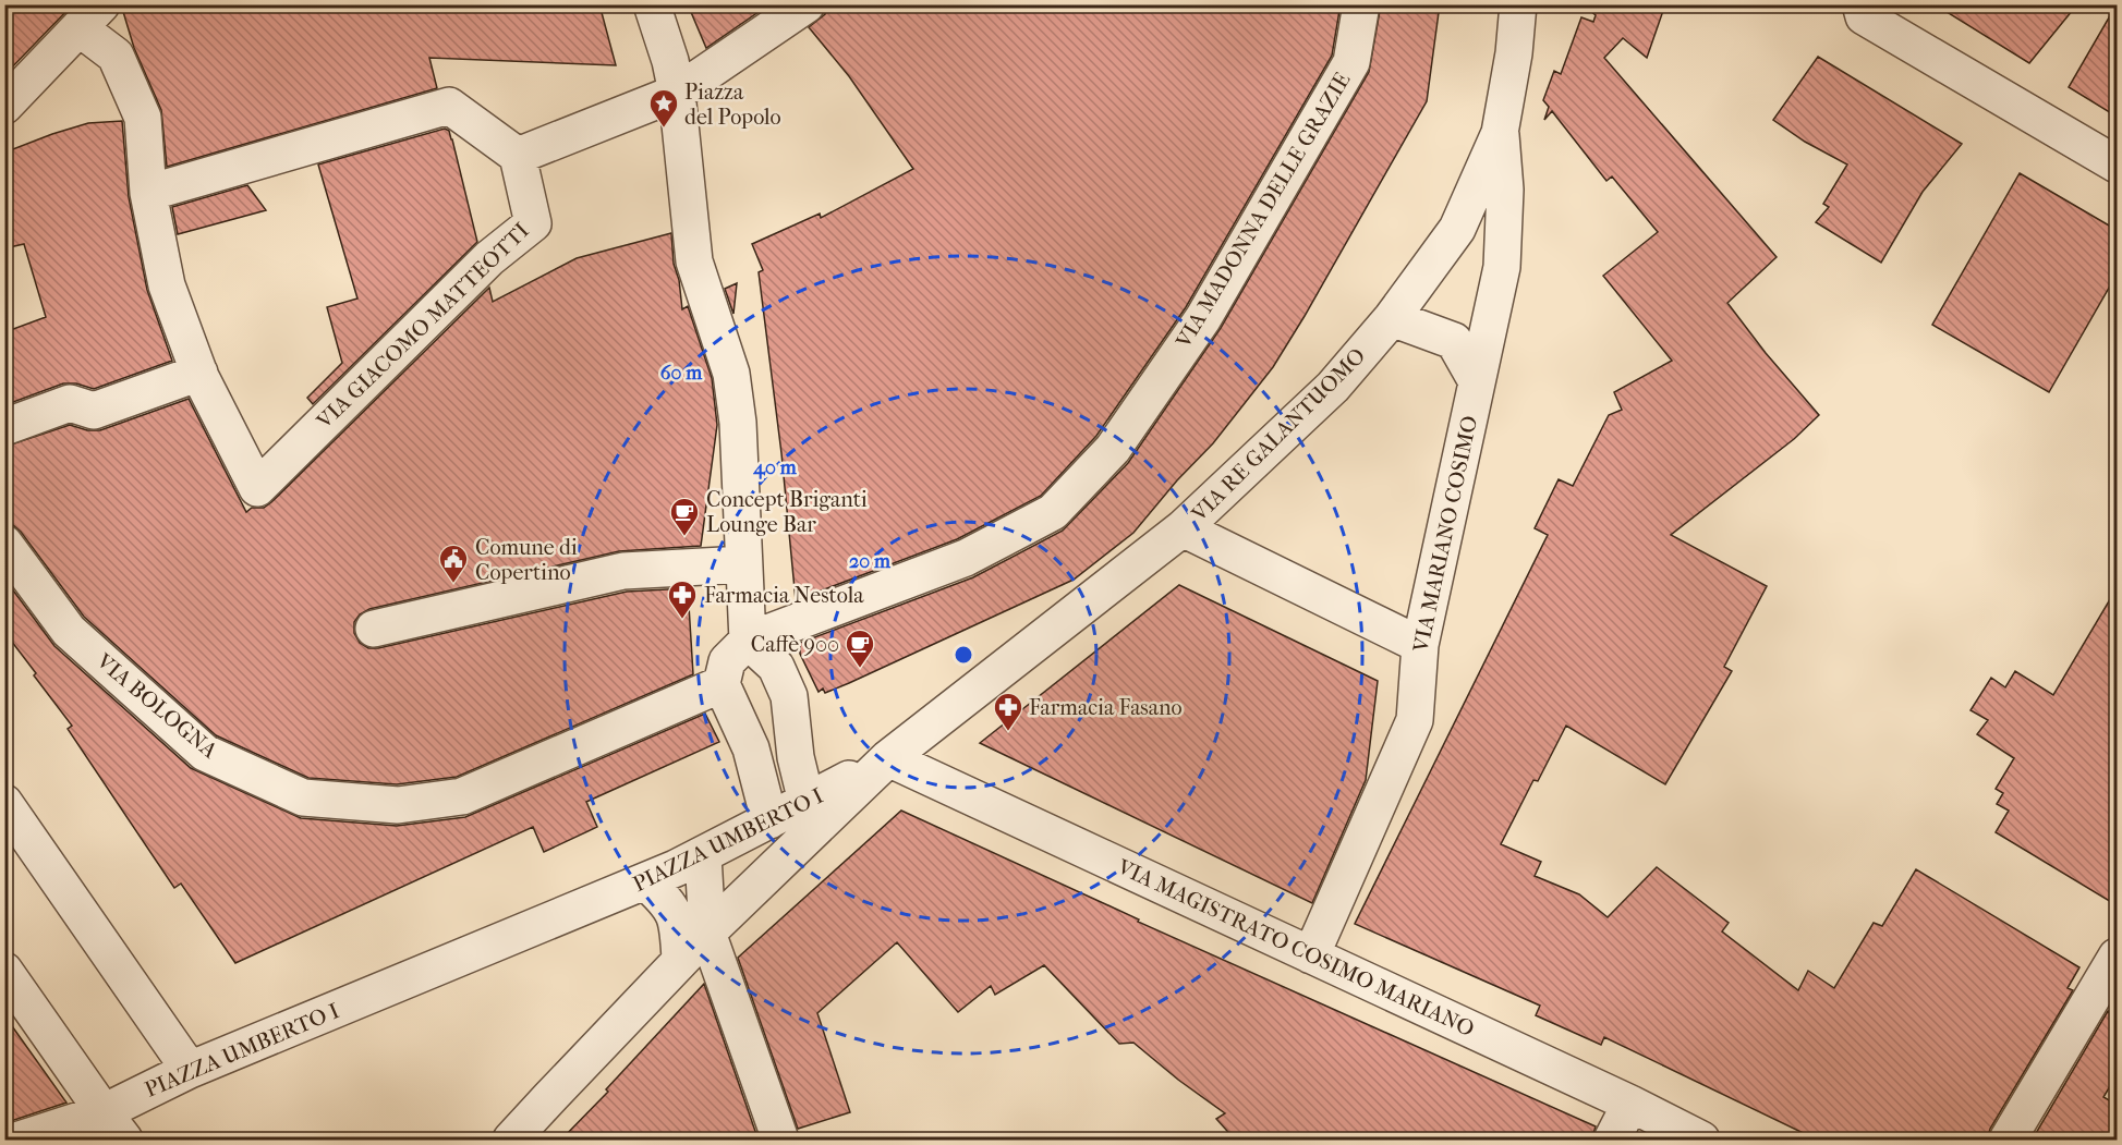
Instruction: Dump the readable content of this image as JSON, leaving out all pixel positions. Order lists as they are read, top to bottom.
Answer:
{
  "streets": {
    "street": [
      "VIA MADONNA DELLE GRAZIE",
      "VIA GIACOMO MATTEOTTI",
      "VIA RE GALANTUOMO",
      "VIA MARIANO COSIMO",
      "VIA BOLOGNA",
      "PIAZZA UMBERTO I",
      "VIA MAGISTRATO COSIMO MARIANO"
    ]
  },
  "crossings": [
    ["VIA RE GALANTUOMO", "VIA MARIANO COSIMO"],
    ["VIA RE GALANTUOMO", "PIAZZA UMBERTO I"],
    ["VIA RE GALANTUOMO", "VIA MAGISTRATO COSIMO MARIANO"],
    ["VIA MARIANO COSIMO", "VIA MAGISTRATO COSIMO MARIANO"],
    ["PIAZZA UMBERTO I", "VIA MAGISTRATO COSIMO MARIANO"]
  ],
  "places": {
    "place": ["Piazza del Popolo"],
    "cafe": ["Concept Briganti Lounge Bar", "Caffè 900"],
    "public building": ["Comune di Copertino"],
    "pharmacy": ["Farmacia Nestola", "Farmacia Fasano"]
  },
  "rings": ["60 m", "40 m", "20 m"]
}
